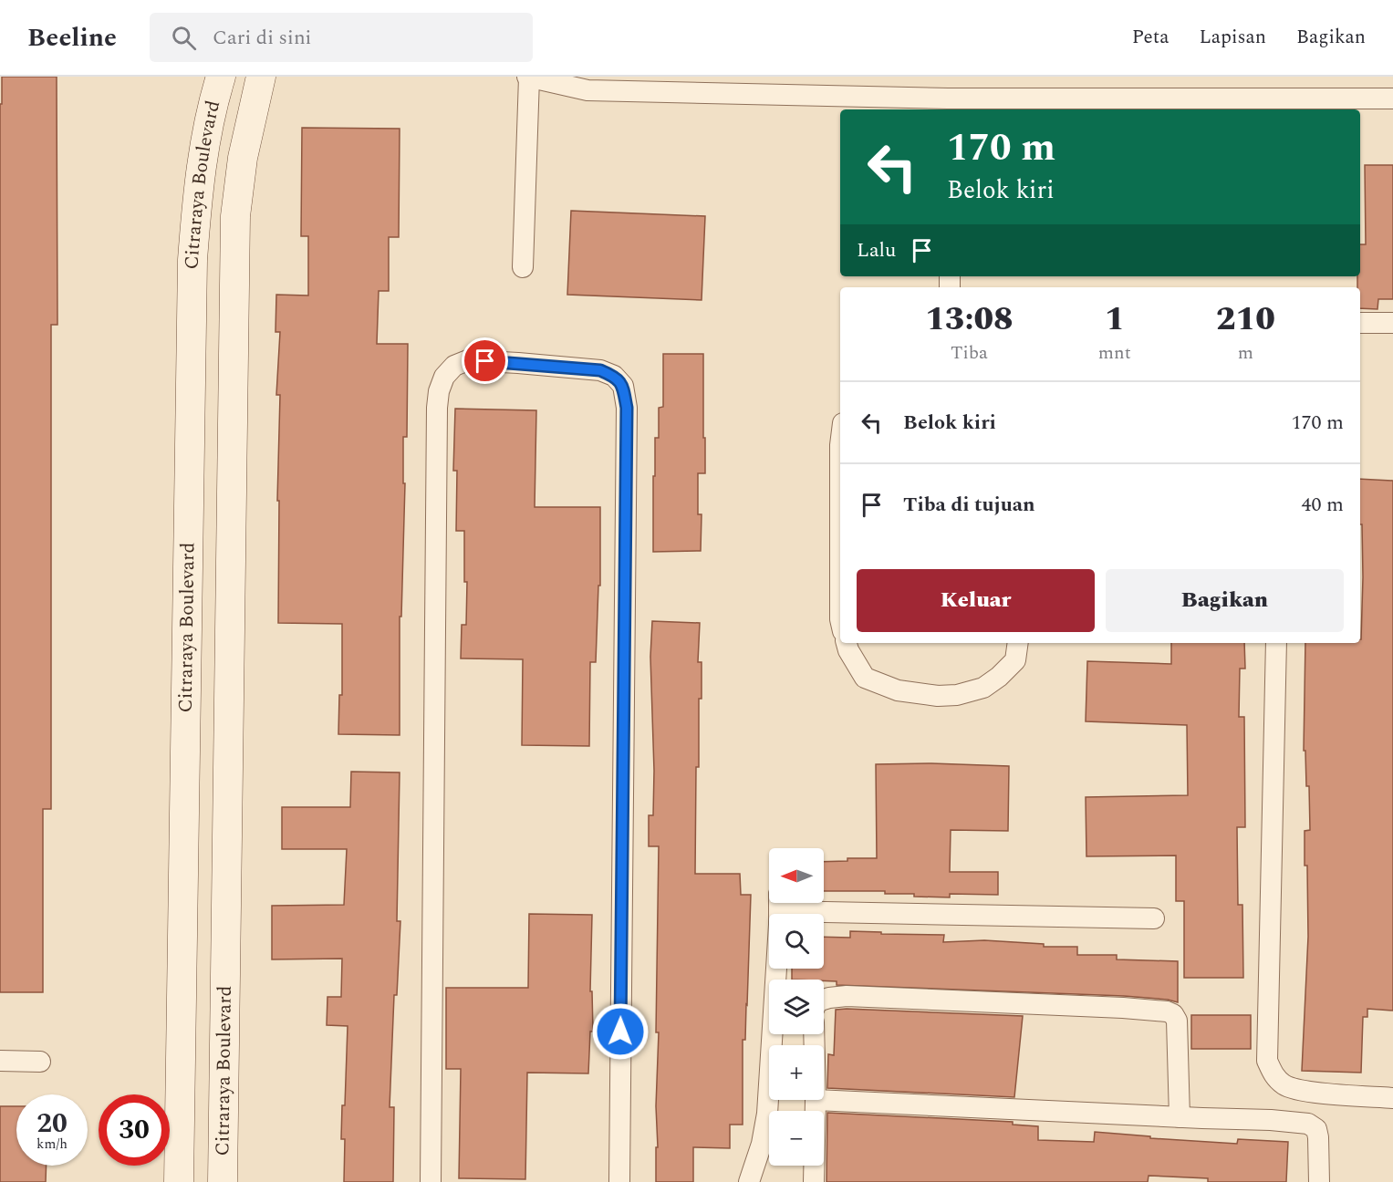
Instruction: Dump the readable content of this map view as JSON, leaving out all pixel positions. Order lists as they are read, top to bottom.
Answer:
{
  "streets": {
    "main road": ["Citraraya Boulevard"]
  },
  "north": "left",
  "page": {
    "header": "Beeline",
    "search": "Cari di sini",
    "nav": ["Peta", "Lapisan", "Bagikan"],
    "turn": ["170 m", "Belok kiri"],
    "then": "Lalu",
    "eta": [
      "13:08",
      "Tiba",
      "1",
      "mnt",
      "210",
      "m"
    ],
    "list": [
      {
        "name": "Belok kiri",
        "value": "170 m"
      },
      {
        "name": "Tiba di tujuan",
        "value": "40 m"
      }
    ],
    "buttons": ["Keluar", "Bagikan"],
    "map_buttons": ["+", "−"],
    "speed": "20 km/h",
    "limit": "30"
  }
}
